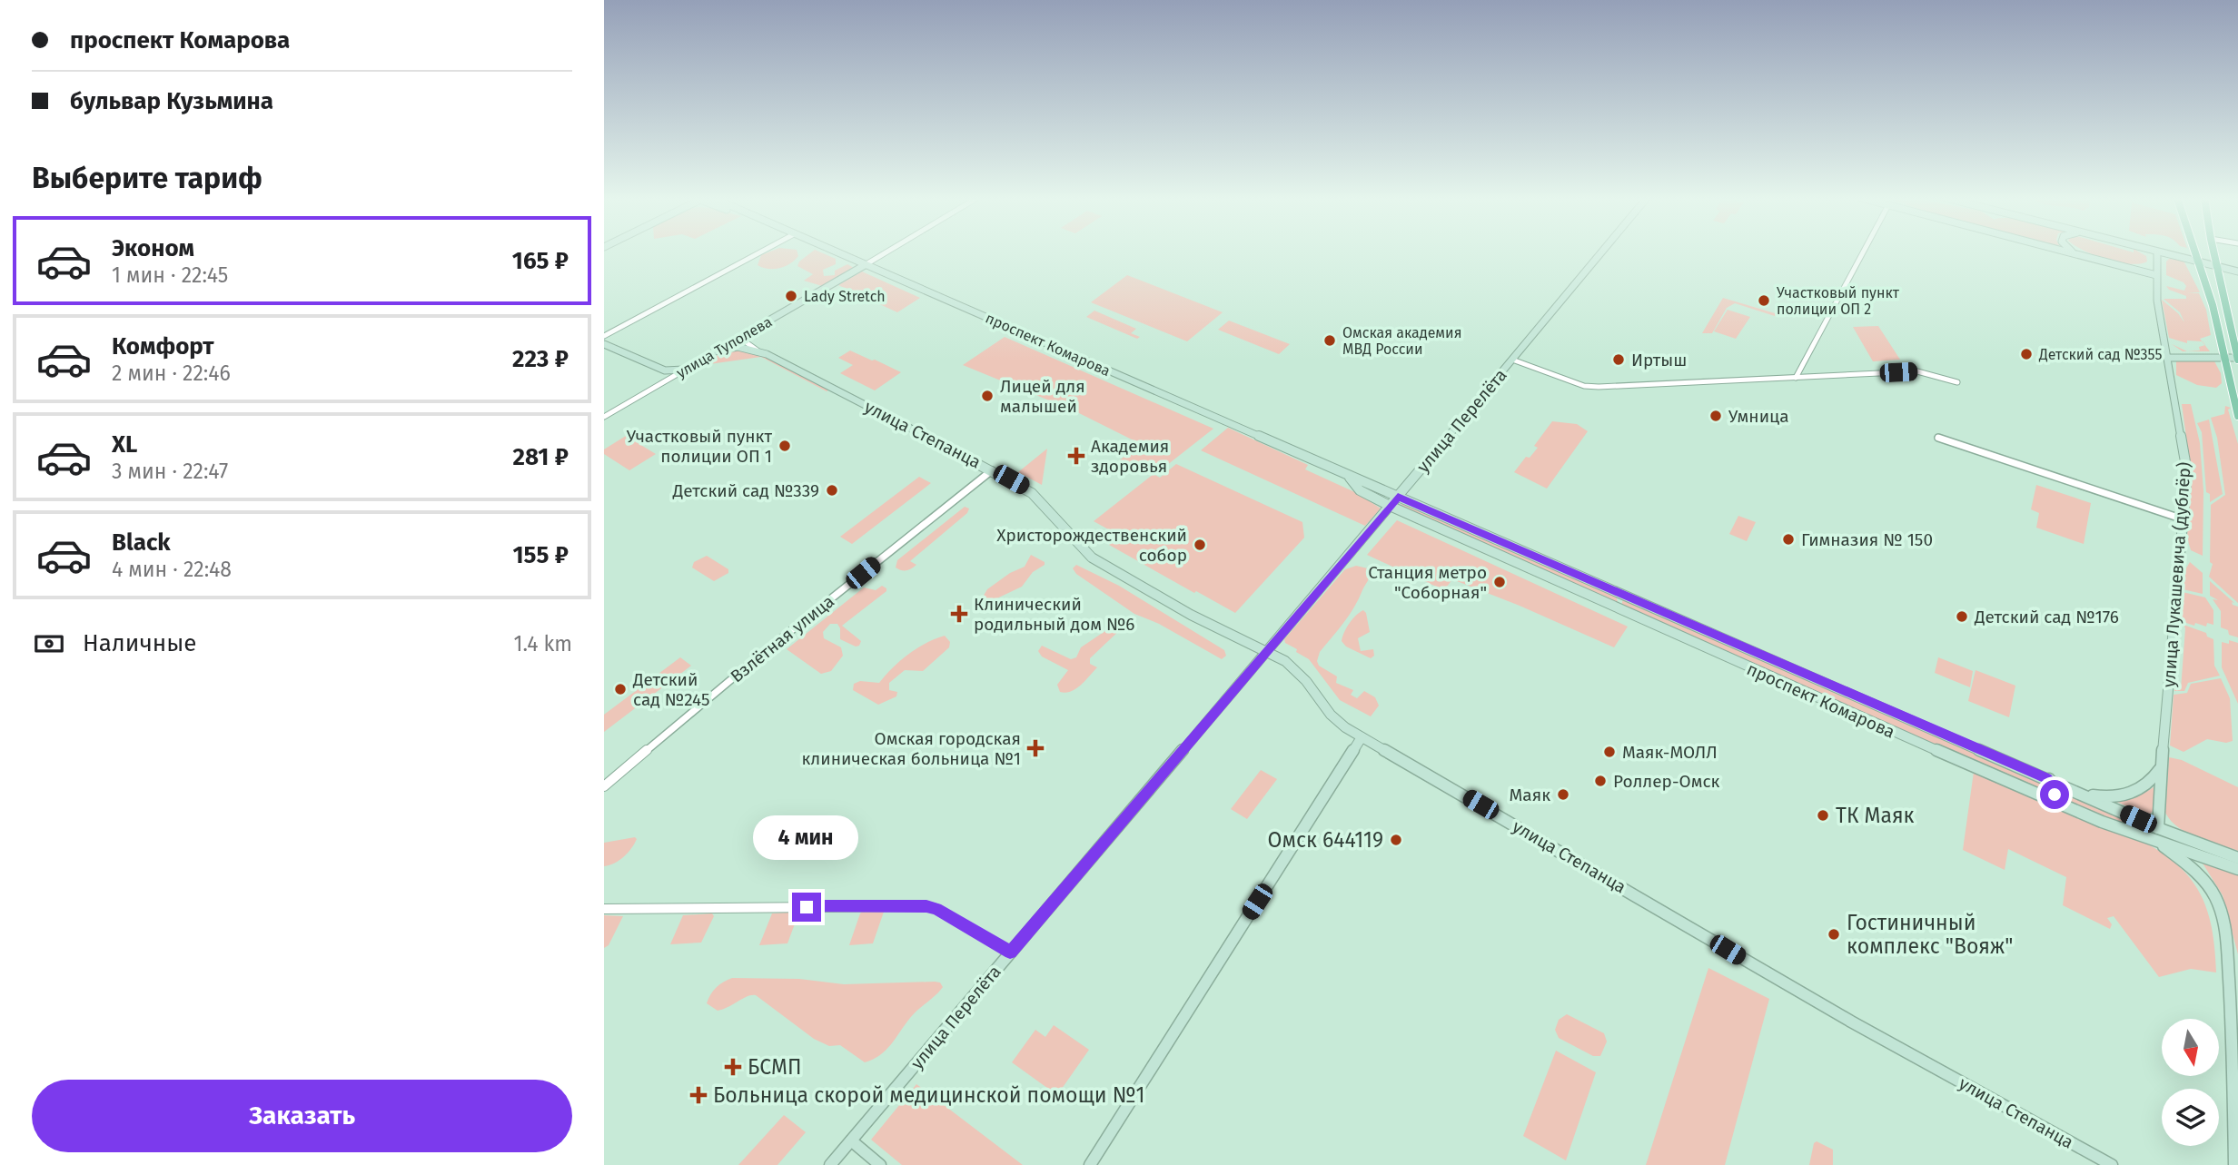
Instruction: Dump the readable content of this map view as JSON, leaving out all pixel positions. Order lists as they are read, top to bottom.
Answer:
{
  "streets": {
    "main road": [
      "проспект Комарова",
      "улица Туполева",
      "улица Перелёта",
      "улица Степанца",
      "улица Лукашевича (дублёр)"
    ],
    "street": ["Взлётная улица"]
  },
  "crossings": [
    ["проспект Комарова", "улица Туполева"],
    ["проспект Комарова", "улица Перелёта"],
    ["проспект Комарова", "улица Лукашевича (дублёр)"],
    ["улица Туполева", "улица Степанца"],
    ["улица Перелёта", "улица Степанца"],
    ["улица Степанца", "Взлётная улица"]
  ],
  "places": {
    "other": [
      "Lady Stretch",
      "Участковый пункт полиции ОП 2",
      "Омская академия МВД России",
      "Детский сад №355",
      "Иртыш",
      "Лицей для малышей",
      "Умница",
      "Участковый пункт полиции ОП 1",
      "Детский сад №339",
      "Гимназия № 150",
      "Христорождественский собор",
      "Станция метро \"Соборная\"",
      "Детский сад №176",
      "Детский сад №245",
      "Маяк-МОЛЛ",
      "Роллер-Омск",
      "Маяк",
      "ТК Маяк",
      "Омск 644119",
      "Гостиничный комплекс \"Вояж\""
    ],
    "health": [
      "Академия здоровья",
      "Клинический родильный дом №6",
      "Омская городская клиническая больница №1",
      "БСМП",
      "Больница скорой медицинской помощи №1"
    ]
  },
  "north": "bottom",
  "page": {
    "banner": ["проспект Комарова", "бульвар Кузьмина"],
    "heading": "Выберите тариф",
    "list": [
      {
        "name": "Эконом",
        "note": "1 мин · 22:45",
        "value": "165 ₽"
      },
      {
        "name": "Комфорт",
        "note": "2 мин · 22:46",
        "value": "223 ₽"
      },
      {
        "name": "XL",
        "note": "3 мин · 22:47",
        "value": "281 ₽"
      },
      {
        "name": "Black",
        "note": "4 мин · 22:48",
        "value": "155 ₽"
      }
    ],
    "pay": ["Наличные", "1.4 km"],
    "bubble": "4 мин",
    "buttons": "Заказать"
  }
}
